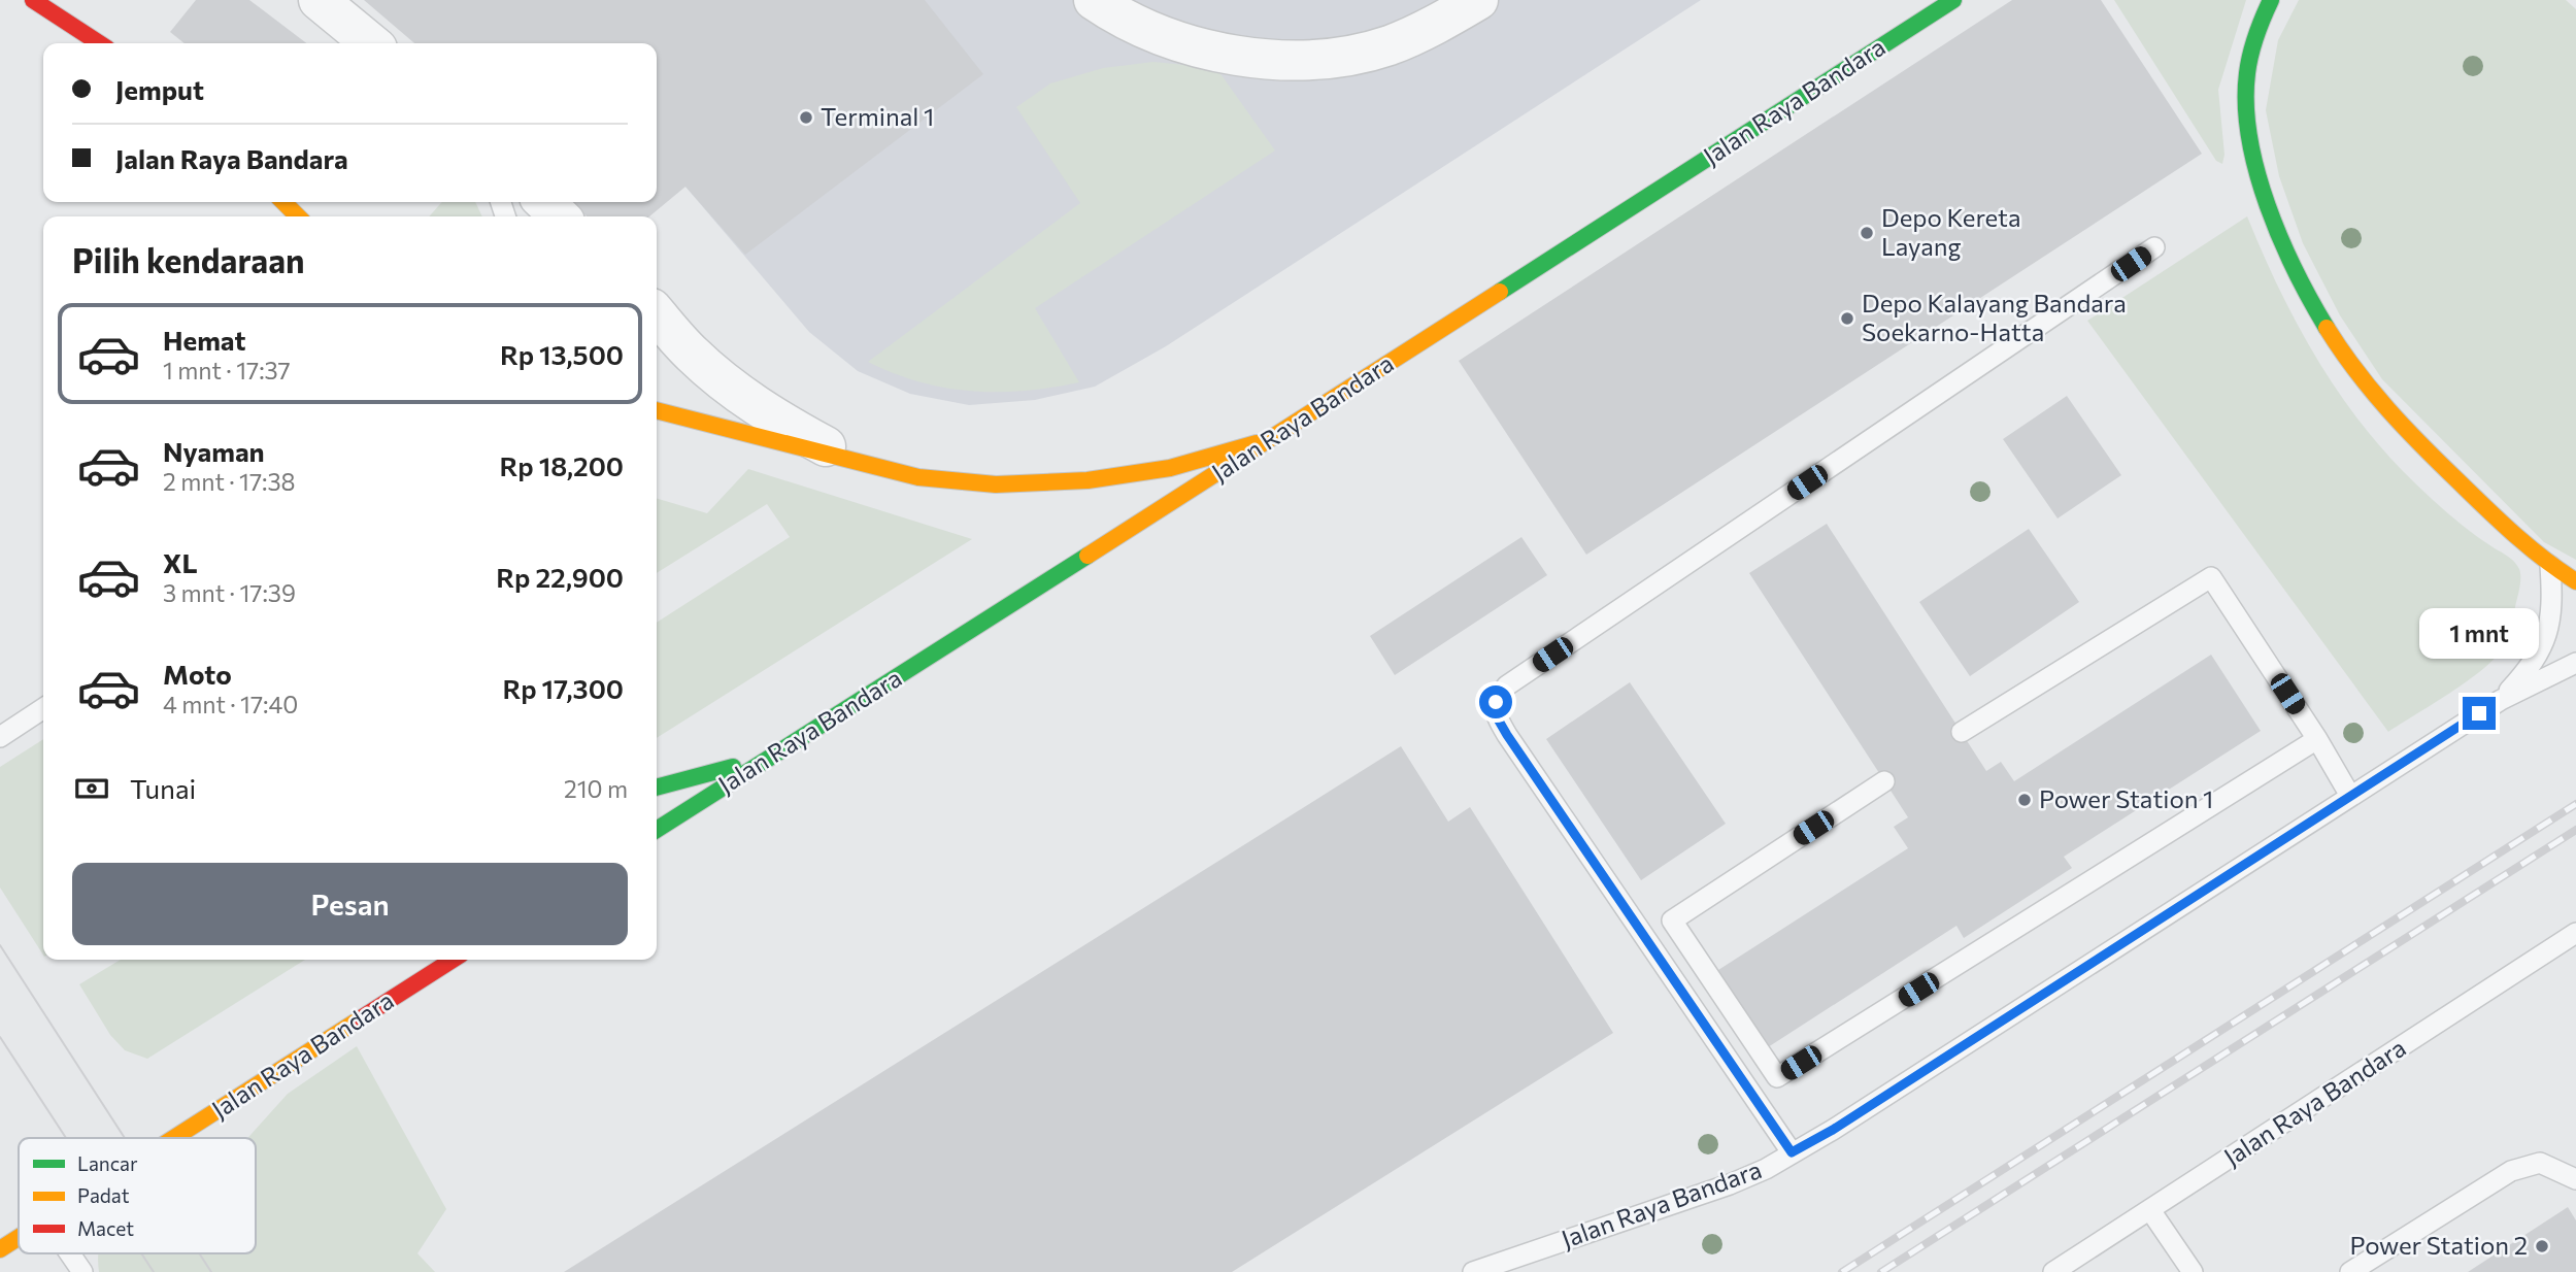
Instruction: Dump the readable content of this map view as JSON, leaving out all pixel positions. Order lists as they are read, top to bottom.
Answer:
{
  "streets": {
    "main road": ["Jalan Raya Bandara"]
  },
  "places": [
    "Terminal 1",
    "Depo Kereta Layang",
    "Depo Kalayang Bandara Soekarno-Hatta",
    "Power Station 1",
    "Power Station 2"
  ],
  "legend": ["Lancar", "Padat", "Macet"],
  "page": {
    "banner": ["Jemput", "Jalan Raya Bandara"],
    "heading": "Pilih kendaraan",
    "list": [
      {
        "name": "Hemat",
        "note": "1 mnt · 17:37",
        "value": "Rp 13,500"
      },
      {
        "name": "Nyaman",
        "note": "2 mnt · 17:38",
        "value": "Rp 18,200"
      },
      {
        "name": "XL",
        "note": "3 mnt · 17:39",
        "value": "Rp 22,900"
      },
      {
        "name": "Moto",
        "note": "4 mnt · 17:40",
        "value": "Rp 17,300"
      }
    ],
    "bubble": "1 mnt",
    "pay": ["Tunai", "210 m"],
    "buttons": "Pesan"
  }
}
